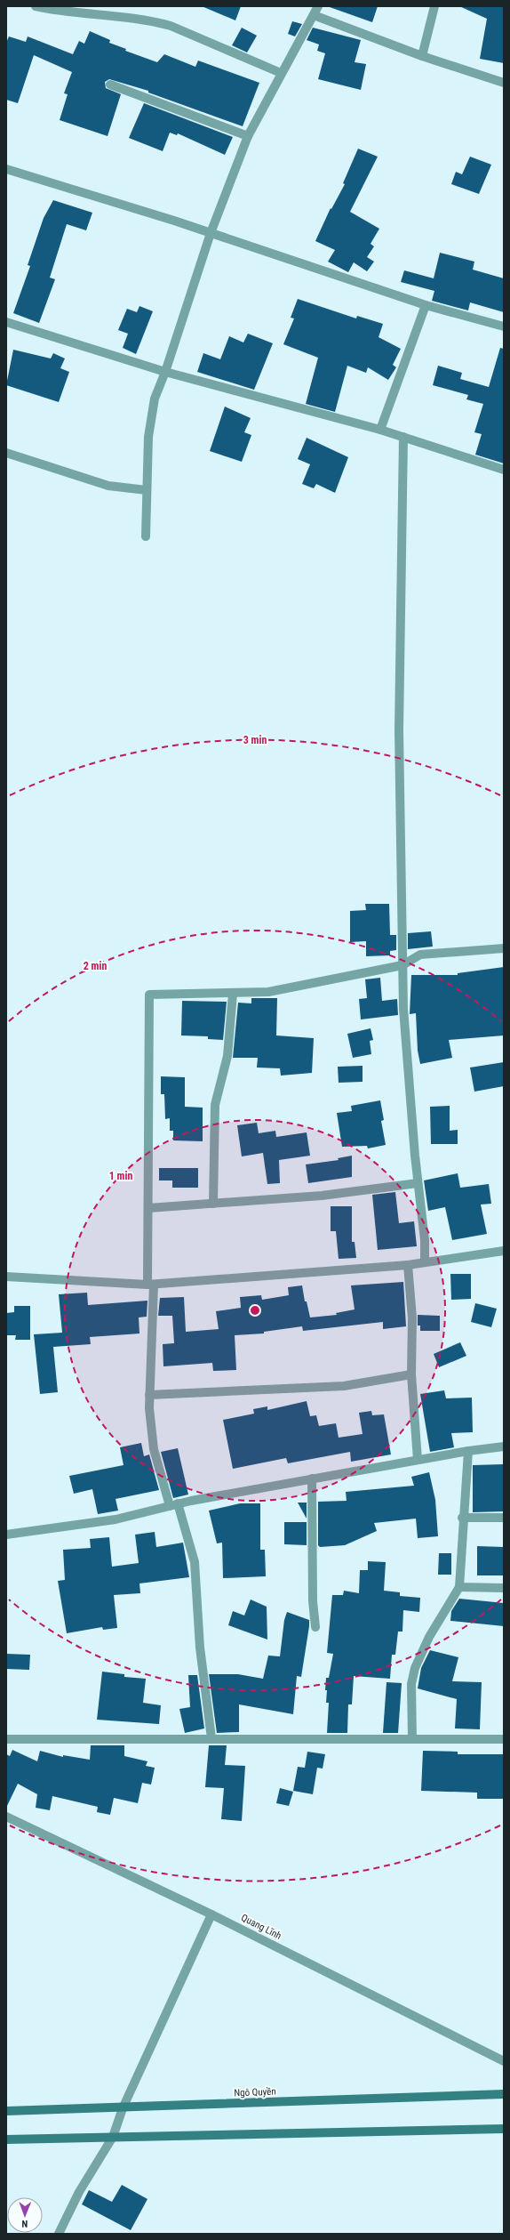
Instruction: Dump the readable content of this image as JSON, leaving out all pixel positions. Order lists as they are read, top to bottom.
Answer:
{
  "streets": {
    "main road": ["Ngô Quyền"],
    "street": ["Quang Lĩnh"]
  },
  "north": "bottom",
  "rings": ["3 min", "2 min", "1 min"]
}
